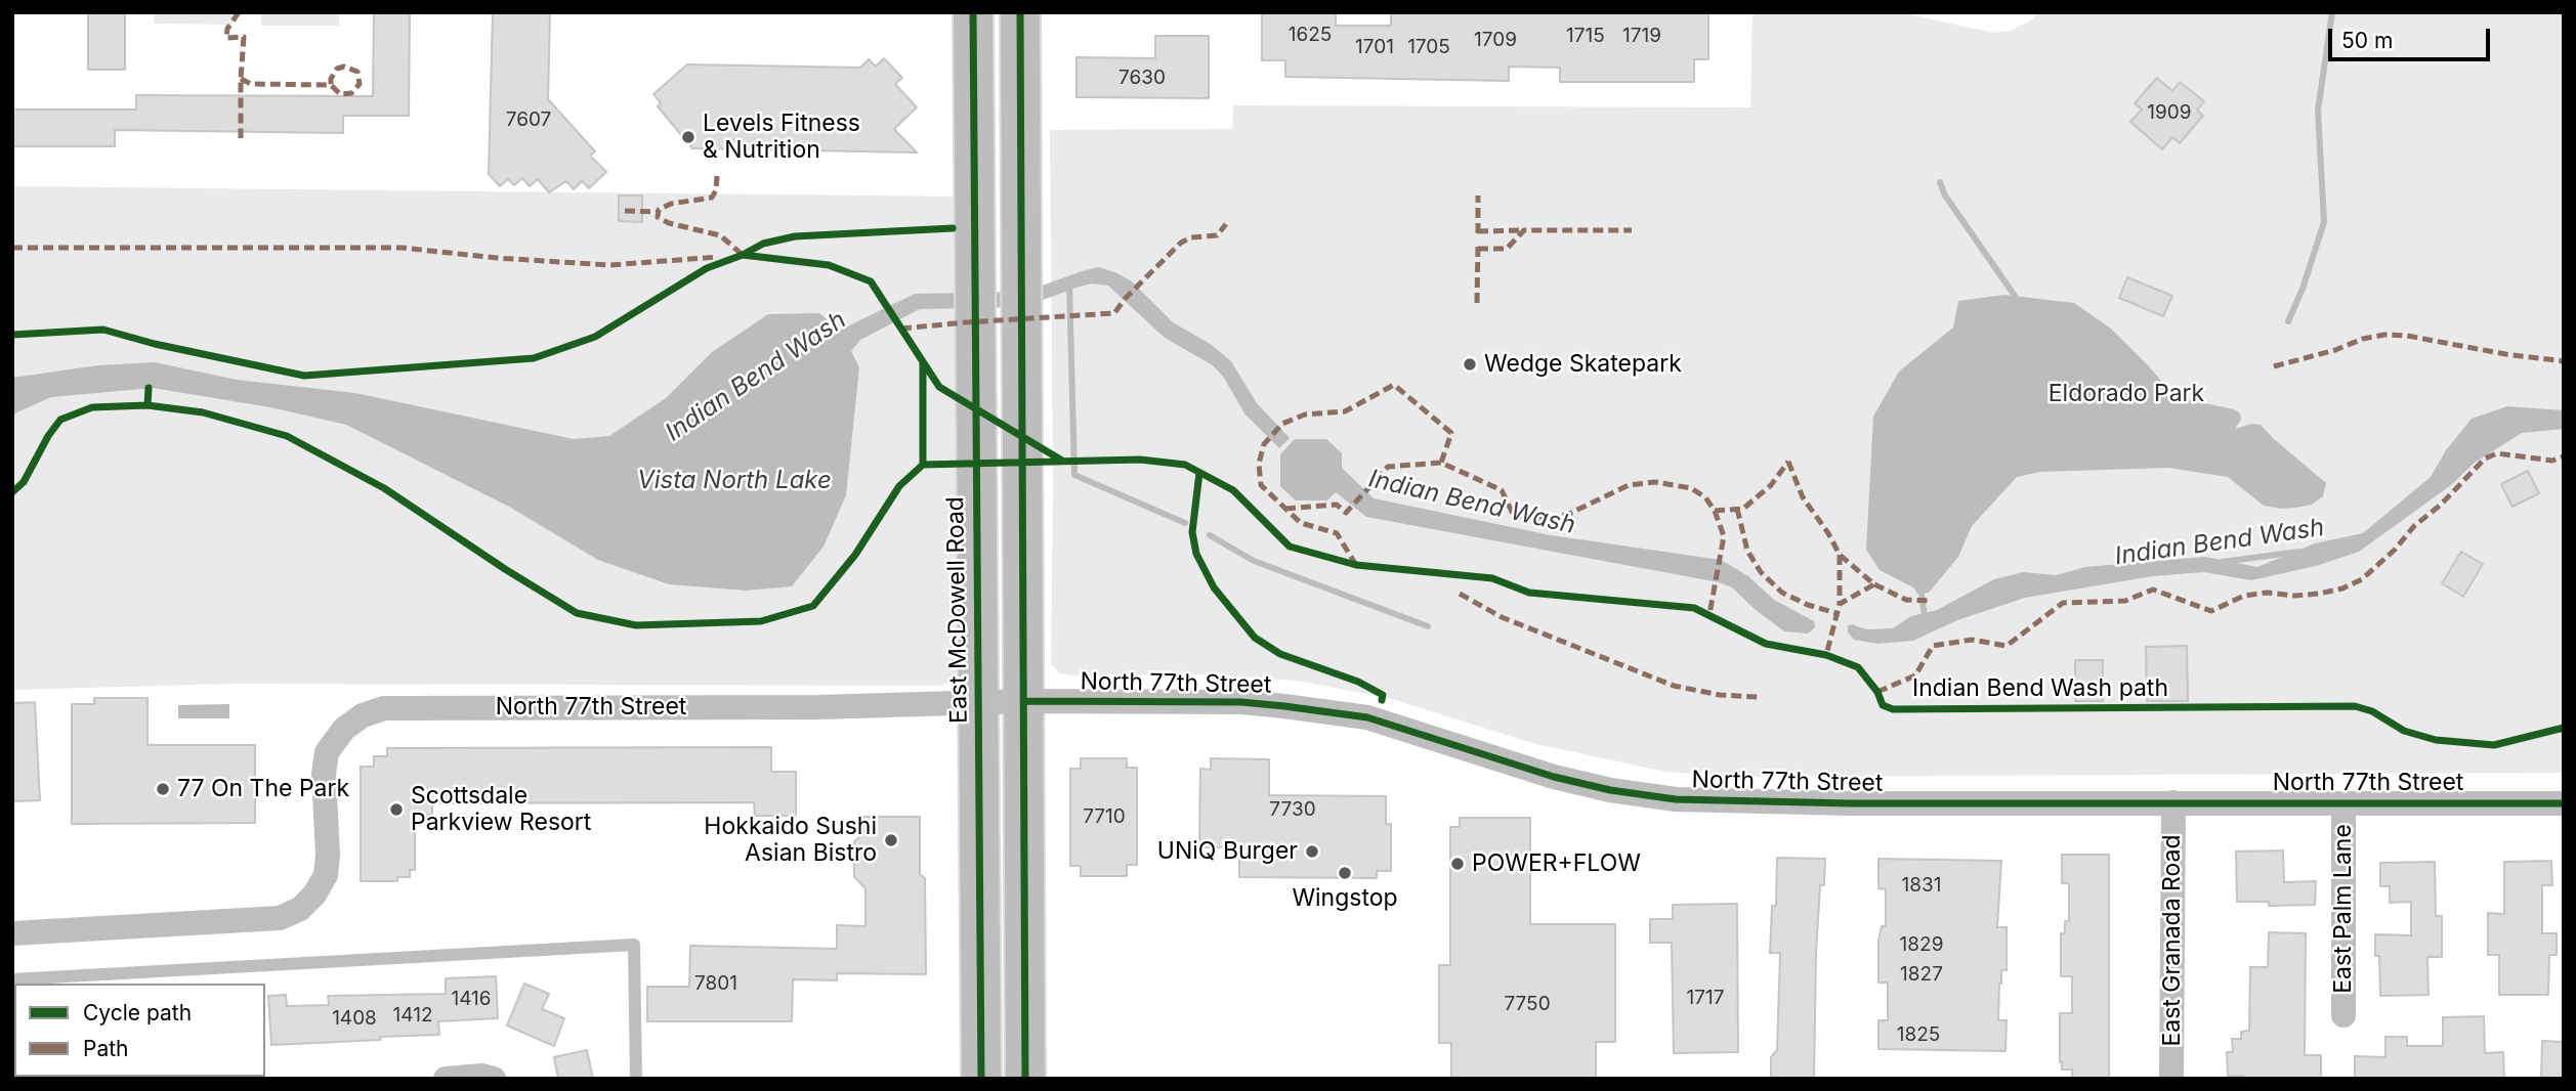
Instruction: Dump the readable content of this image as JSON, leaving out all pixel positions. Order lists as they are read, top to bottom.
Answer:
{
  "streets": {
    "main road": ["East McDowell Road"],
    "street": ["North 77th Street", "East Palm Lane", "East Granada Road"],
    "cycle path": ["Indian Bend Wash path"]
  },
  "crossings": [
    ["East McDowell Road", "North 77th Street"],
    ["North 77th Street", "East Palm Lane"],
    ["North 77th Street", "East Granada Road"]
  ],
  "water": ["Indian Bend Wash", "Vista North Lake"],
  "parks": ["Eldorado Park"],
  "places": [
    "Levels Fitness & Nutrition",
    "Wedge Skatepark",
    "77 On The Park",
    "Scottsdale Parkview Resort",
    "Hokkaido Sushi Asian Bistro",
    "UNiQ Burger",
    "POWER+FLOW",
    "Wingstop"
  ],
  "house_numbers": [
    "1625",
    "1715",
    "1719",
    "1709",
    "1701",
    "1705",
    "7630",
    "1909",
    "7607",
    "7730",
    "7710",
    "1831",
    "1829",
    "1827",
    "7801",
    "1717",
    "1416",
    "7750",
    "1412",
    "1408",
    "1825"
  ],
  "legend": ["Cycle path", "Path"],
  "scale_bar": "50 m"
}
